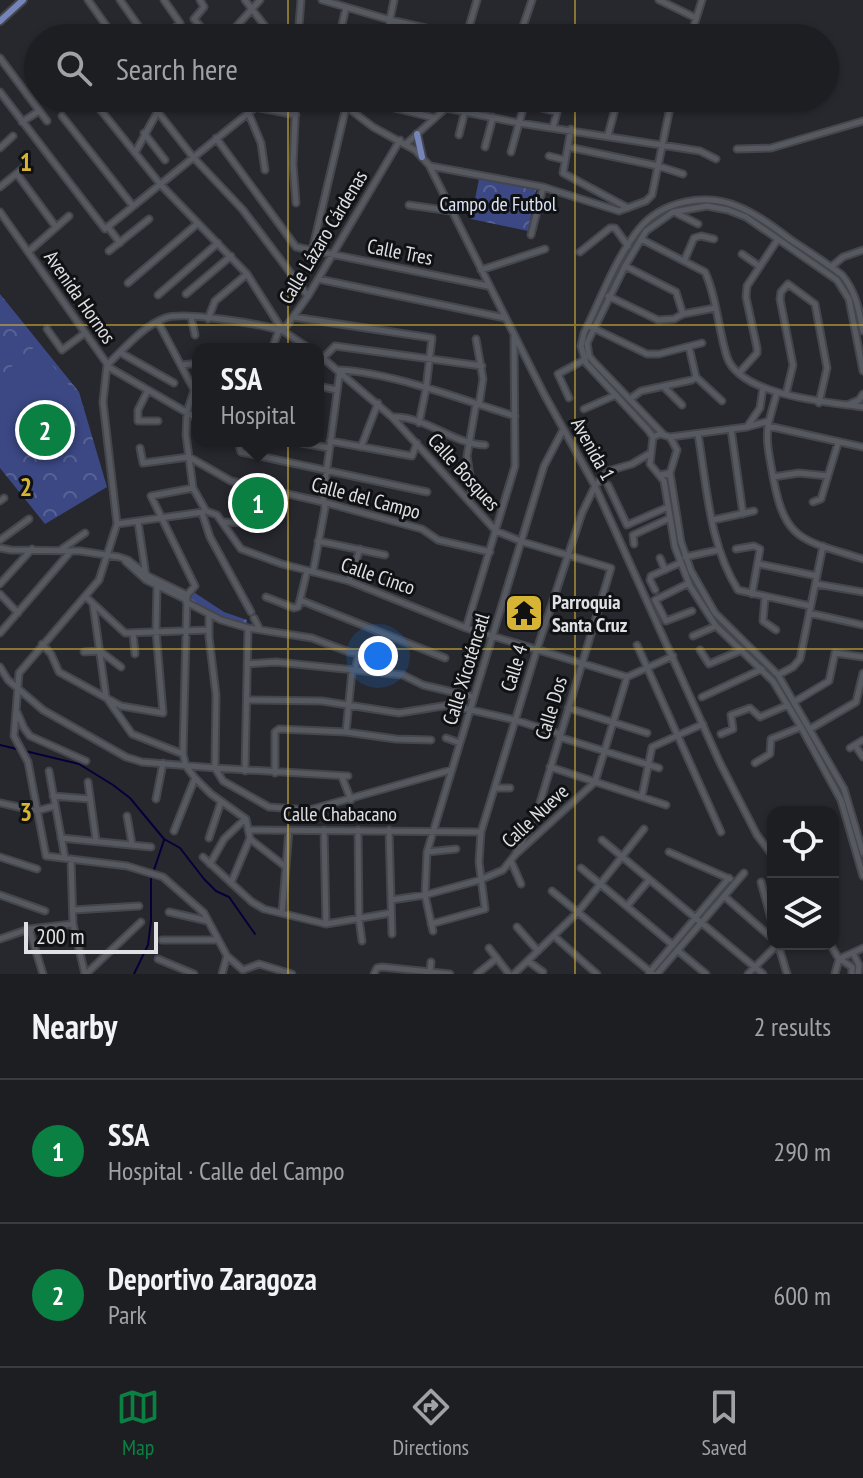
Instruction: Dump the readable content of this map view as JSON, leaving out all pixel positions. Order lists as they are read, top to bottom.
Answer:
{
  "streets": {
    "street": [
      "Calle Lázaro Cárdenas",
      "Calle Tres",
      "Avenida Hornos",
      "Avenida 1",
      "Calle Bosques",
      "Calle del Campo",
      "Calle Cinco",
      "Calle 4",
      "Calle Xicoténcatl",
      "Calle Dos",
      "Calle Chabacano",
      "Calle Nueve"
    ]
  },
  "crossings": [
    ["Calle Lázaro Cárdenas", "Calle Tres"],
    ["Calle Lázaro Cárdenas", "Avenida 1"],
    ["Calle Tres", "Avenida 1"],
    ["Avenida Hornos", "Calle Cinco"],
    ["Avenida 1", "Calle 4"],
    ["Avenida 1", "Calle Xicoténcatl"],
    ["Calle Bosques", "Calle 4"],
    ["Calle Bosques", "Calle Xicoténcatl"],
    ["Calle Bosques", "Calle Dos"],
    ["Calle del Campo", "Calle Cinco"],
    ["Calle Cinco", "Calle 4"],
    ["Calle Cinco", "Calle Xicoténcatl"],
    ["Calle Cinco", "Calle Dos"],
    ["Calle Cinco", "Calle Nueve"],
    ["Calle 4", "Calle Xicoténcatl"],
    ["Calle 4", "Calle Chabacano"],
    ["Calle 4", "Calle Nueve"],
    ["Calle Xicoténcatl", "Calle Chabacano"],
    ["Calle Xicoténcatl", "Calle Nueve"],
    ["Calle Dos", "Calle Nueve"]
  ],
  "parks": ["Campo de Futbol"],
  "places": {
    "temple": ["Parroquia Santa Cruz"]
  },
  "scale_bar": "200 m",
  "page": {
    "search": "Search here",
    "popup": ["SSA", "Hospital"],
    "pins": ["2", "1"],
    "scale": "200 m",
    "heading": ["Nearby", "2 results"],
    "list": [
      {
        "mark": "1",
        "name": "SSA",
        "note": "Hospital · Calle del Campo",
        "value": "290 m"
      },
      {
        "mark": "2",
        "name": "Deportivo Zaragoza",
        "note": "Park",
        "value": "600 m"
      }
    ],
    "nav": ["Map", "Directions", "Saved"]
  },
  "grid": {
    "rows": ["1", "2", "3"]
  }
}
